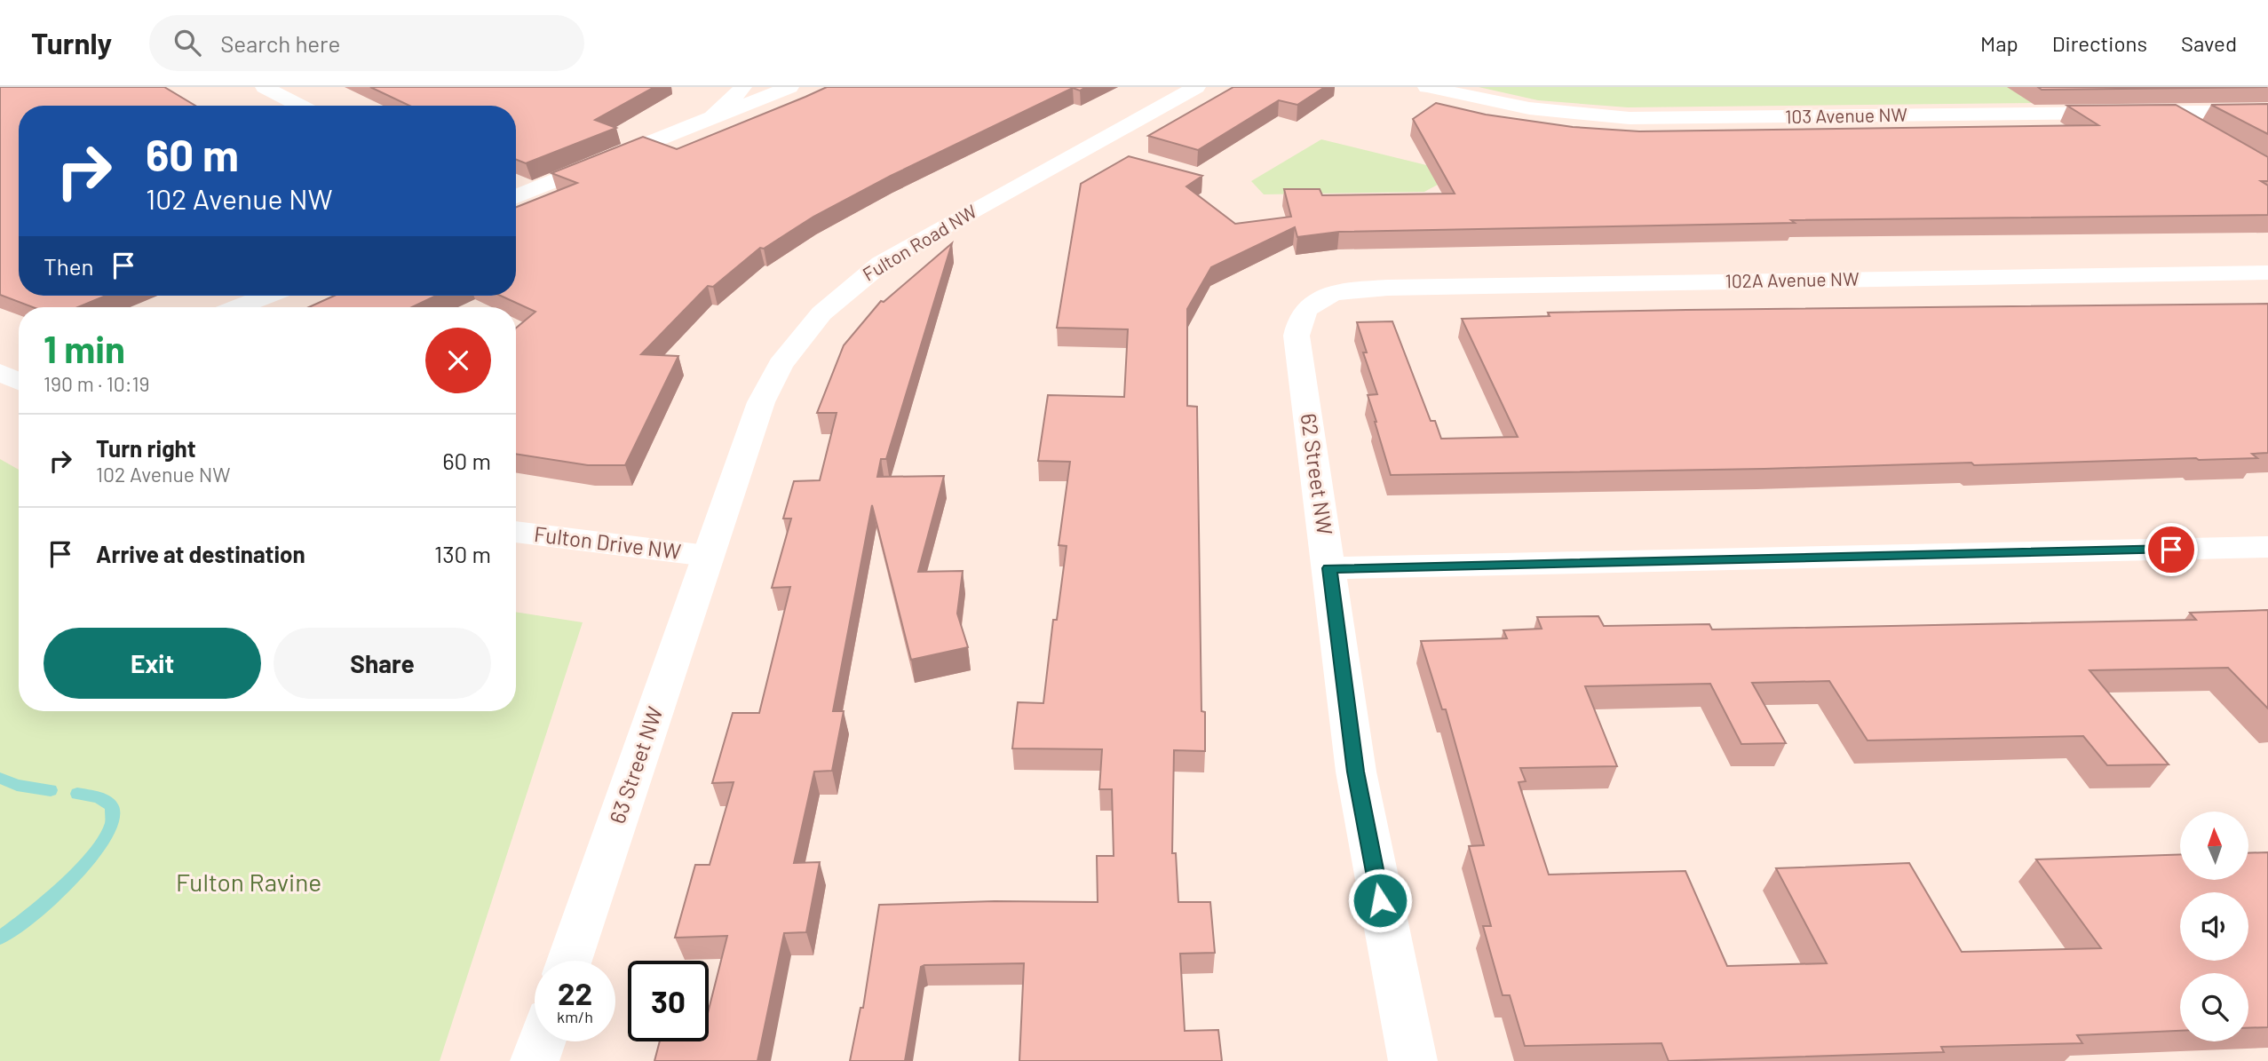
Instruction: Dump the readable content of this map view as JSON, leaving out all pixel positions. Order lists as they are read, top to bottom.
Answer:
{
  "streets": {
    "street": [
      "103 Avenue NW",
      "Fulton Road NW",
      "102A Avenue NW",
      "62 Street NW",
      "Fulton Drive NW",
      "63 Street NW"
    ]
  },
  "crossings": [
    ["Fulton Road NW", "Fulton Drive NW"],
    ["Fulton Road NW", "63 Street NW"],
    ["102A Avenue NW", "62 Street NW"],
    ["Fulton Drive NW", "63 Street NW"]
  ],
  "parks": ["Fulton Ravine"],
  "north": "top",
  "page": {
    "header": "Turnly",
    "search": "Search here",
    "nav": ["Map", "Directions", "Saved"],
    "turn": ["60 m", "102 Avenue NW"],
    "then": "Then",
    "heading": ["1 min", "190 m · 10:19"],
    "list": [
      {
        "name": "Turn right",
        "note": "102 Avenue NW",
        "value": "60 m"
      },
      {
        "name": "Arrive at destination",
        "value": "130 m"
      }
    ],
    "buttons": ["Exit", "Share"],
    "speed": "22 km/h",
    "limit": "30"
  }
}
